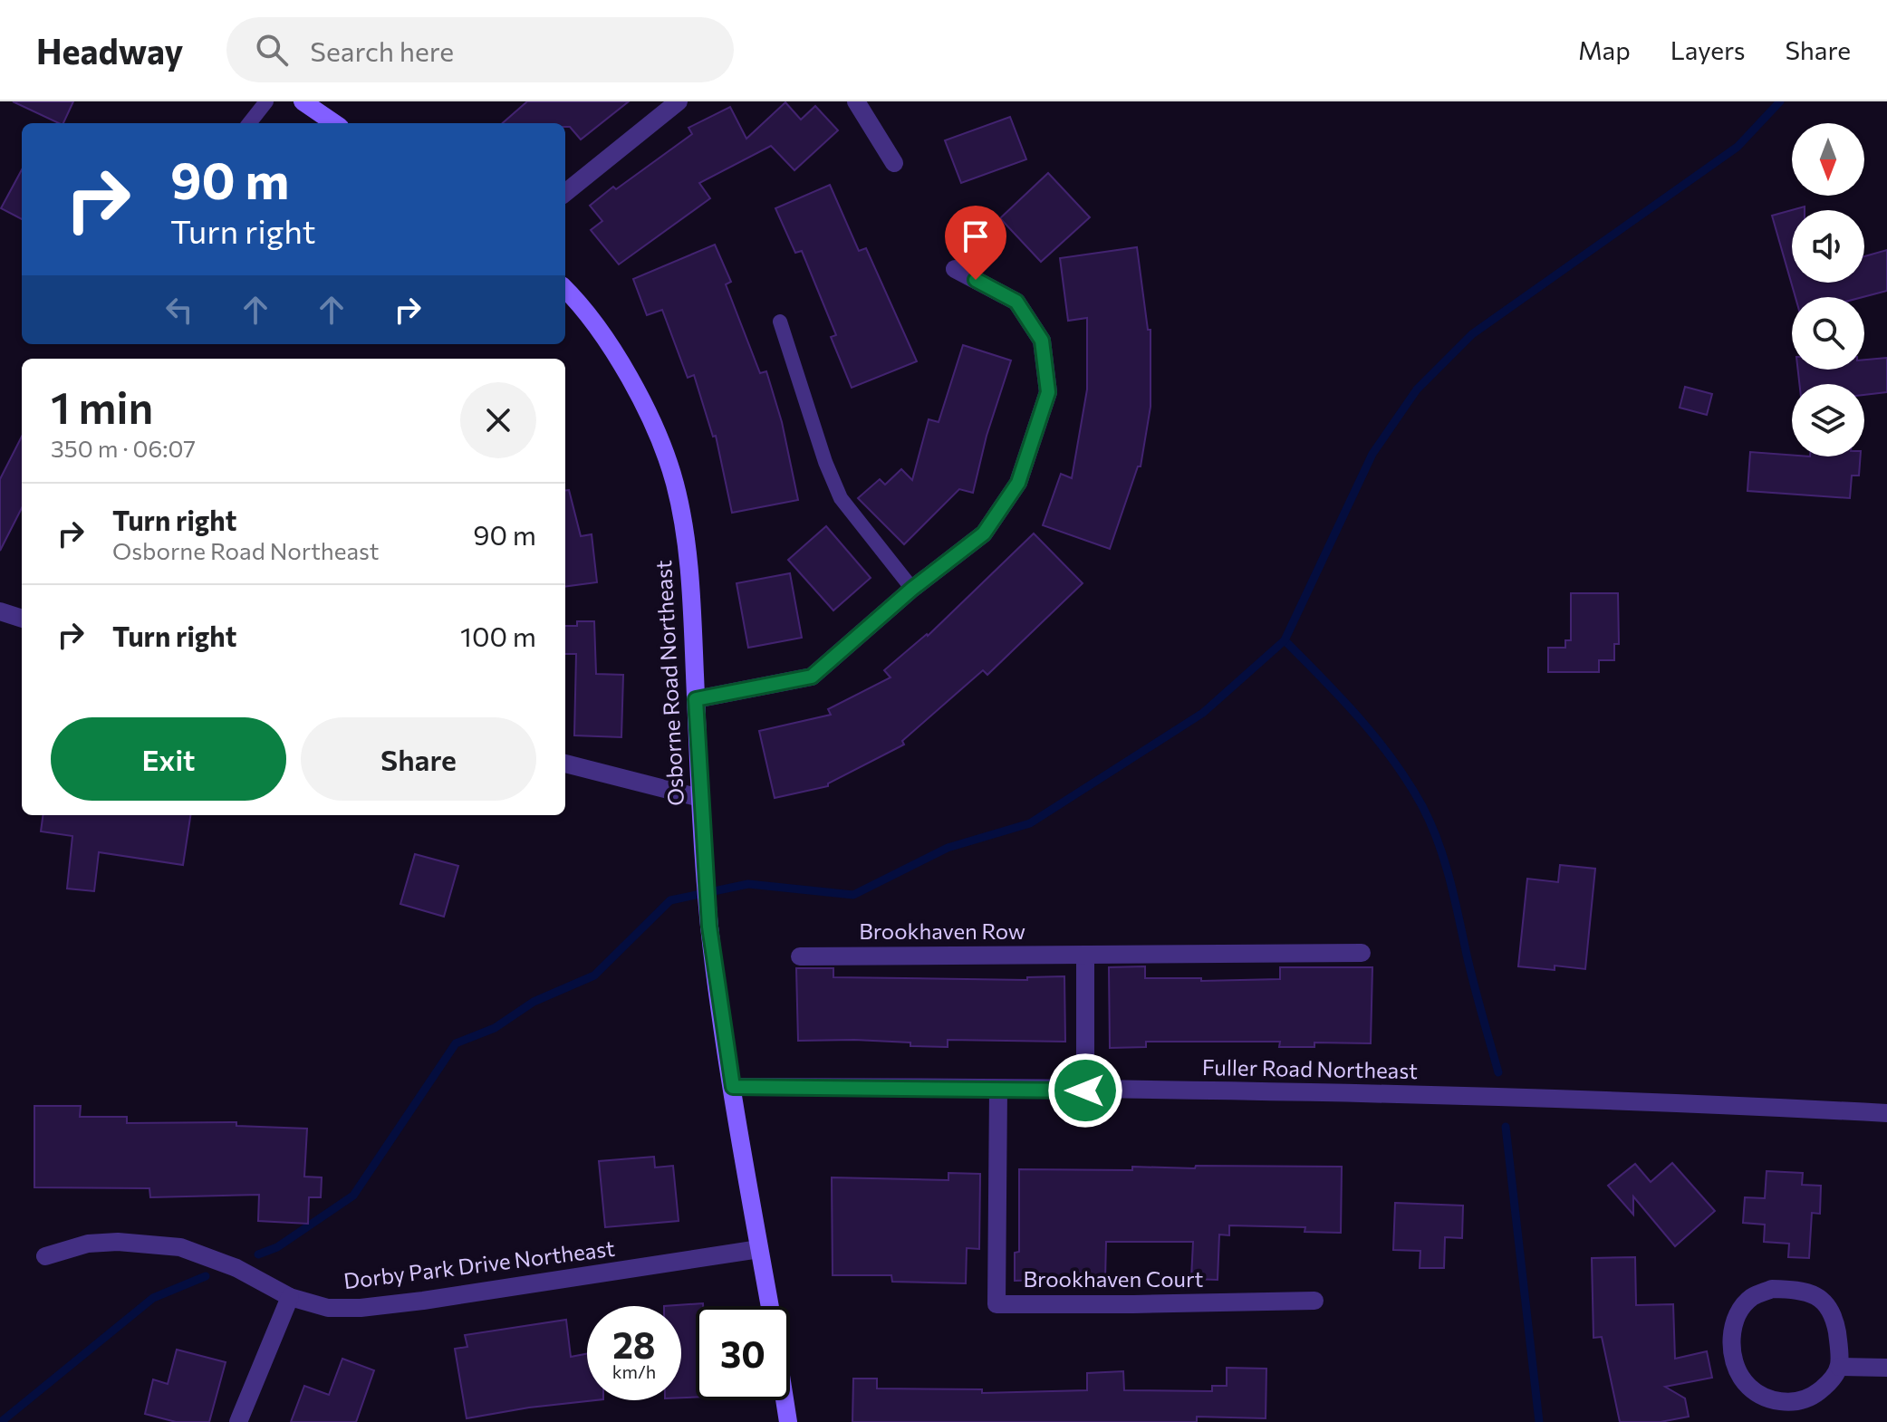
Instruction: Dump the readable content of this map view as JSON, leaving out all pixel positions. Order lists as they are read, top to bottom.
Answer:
{
  "streets": {
    "street": [
      "Osborne Road Northeast",
      "Brookhaven Row",
      "Fuller Road Northeast",
      "Dorby Park Drive Northeast",
      "Brookhaven Court"
    ]
  },
  "crossings": [
    ["Osborne Road Northeast", "Fuller Road Northeast"],
    ["Osborne Road Northeast", "Dorby Park Drive Northeast"],
    ["Fuller Road Northeast", "Brookhaven Court"]
  ],
  "north": "bottom",
  "page": {
    "header": "Headway",
    "search": "Search here",
    "nav": ["Map", "Layers", "Share"],
    "turn": ["90 m", "Turn right"],
    "heading": ["1 min", "350 m · 06:07"],
    "list": [
      {
        "name": "Turn right",
        "note": "Osborne Road Northeast",
        "value": "90 m"
      },
      {
        "name": "Turn right",
        "value": "100 m"
      }
    ],
    "buttons": ["Exit", "Share"],
    "speed": "28 km/h",
    "limit": "30"
  }
}
